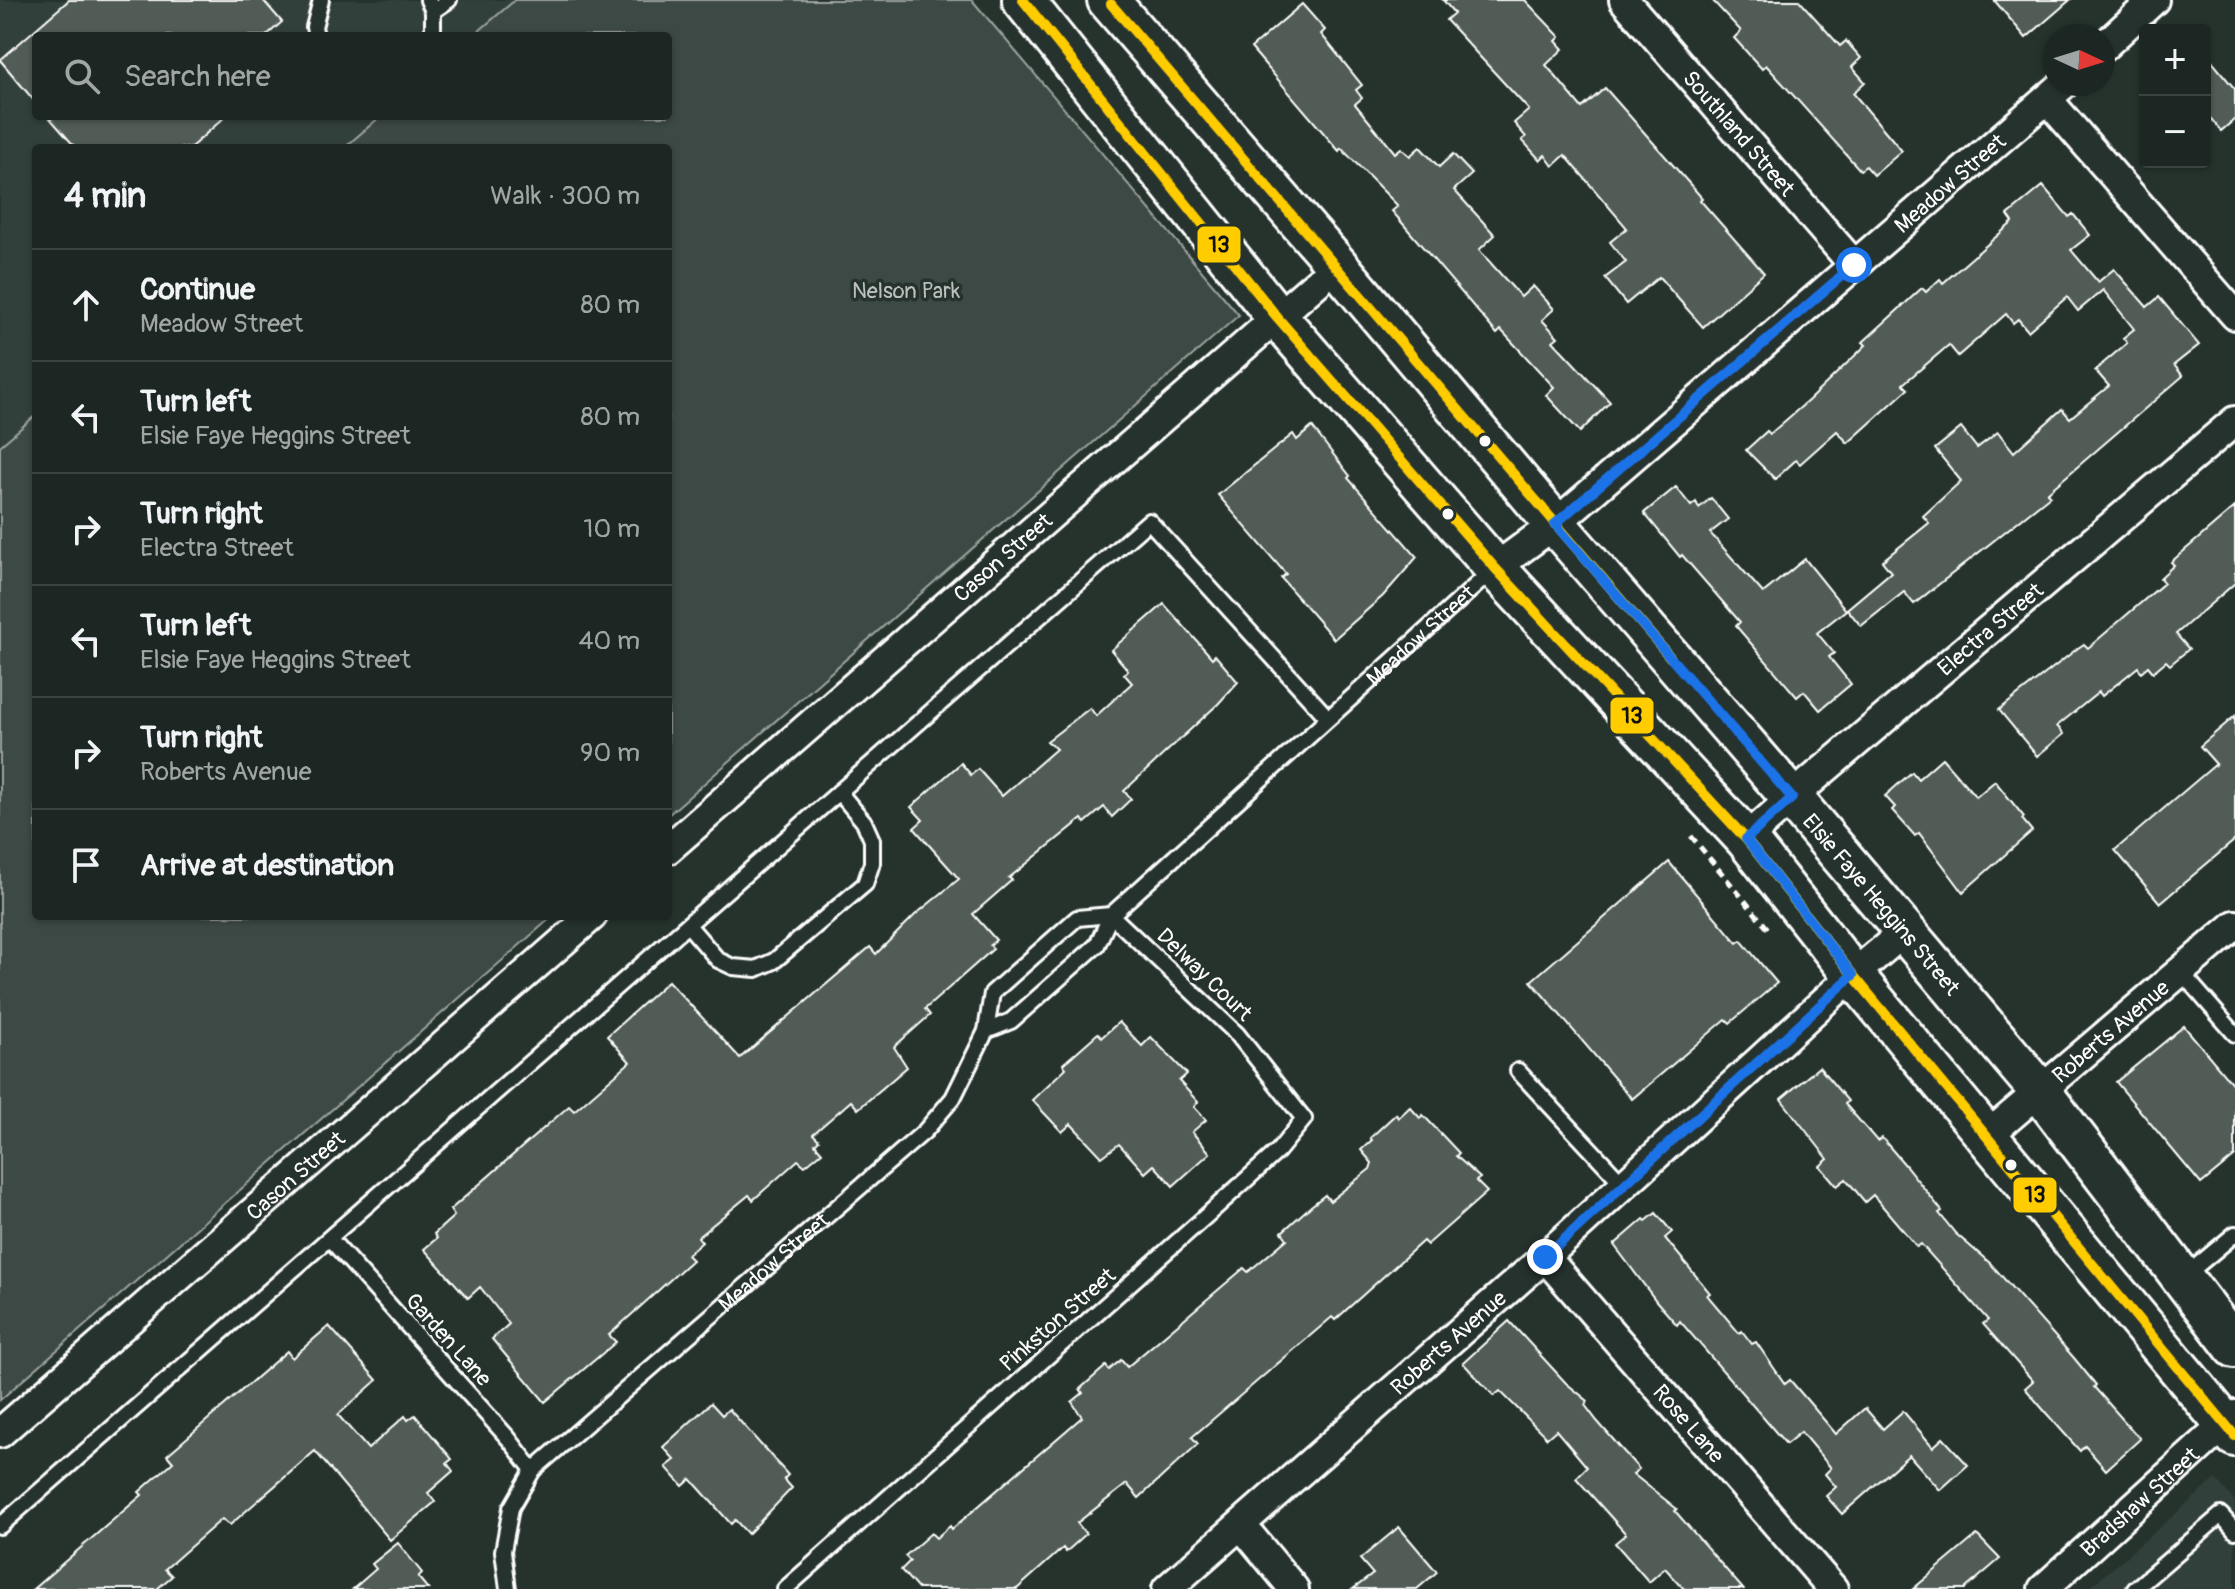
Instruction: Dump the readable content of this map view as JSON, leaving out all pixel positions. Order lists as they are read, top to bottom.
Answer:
{
  "streets": {
    "main road": ["Elsie Faye Heggins Street"],
    "street": [
      "Southland Street",
      "Meadow Street",
      "Cason Street",
      "Electra Street",
      "Roberts Avenue",
      "Rose Lane",
      "Bradshaw Street"
    ],
    "lane": ["Delway Court", "Pinkston Street", "Garden Lane"]
  },
  "crossings": [
    ["Southland Street", "Meadow Street"],
    ["Meadow Street", "Elsie Faye Heggins Street"],
    ["Meadow Street", "Delway Court"],
    ["Meadow Street", "Garden Lane"],
    ["Cason Street", "Elsie Faye Heggins Street"],
    ["Electra Street", "Elsie Faye Heggins Street"],
    ["Elsie Faye Heggins Street", "Roberts Avenue"],
    ["Delway Court", "Pinkston Street"],
    ["Roberts Avenue", "Rose Lane"]
  ],
  "parks": ["Nelson Park"],
  "lines": ["transit line 13"],
  "north": "right",
  "page": {
    "map_buttons": ["+", "−"],
    "search": "Search here",
    "heading": ["4 min", "Walk · 300 m"],
    "list": [
      ["Continue", "Meadow Street", "80 m"],
      ["Turn left", "Elsie Faye Heggins Street", "80 m"],
      ["Turn right", "Electra Street", "10 m"],
      ["Turn left", "Elsie Faye Heggins Street", "40 m"],
      ["Turn right", "Roberts Avenue", "90 m"],
      "Arrive at destination"
    ]
  }
}
